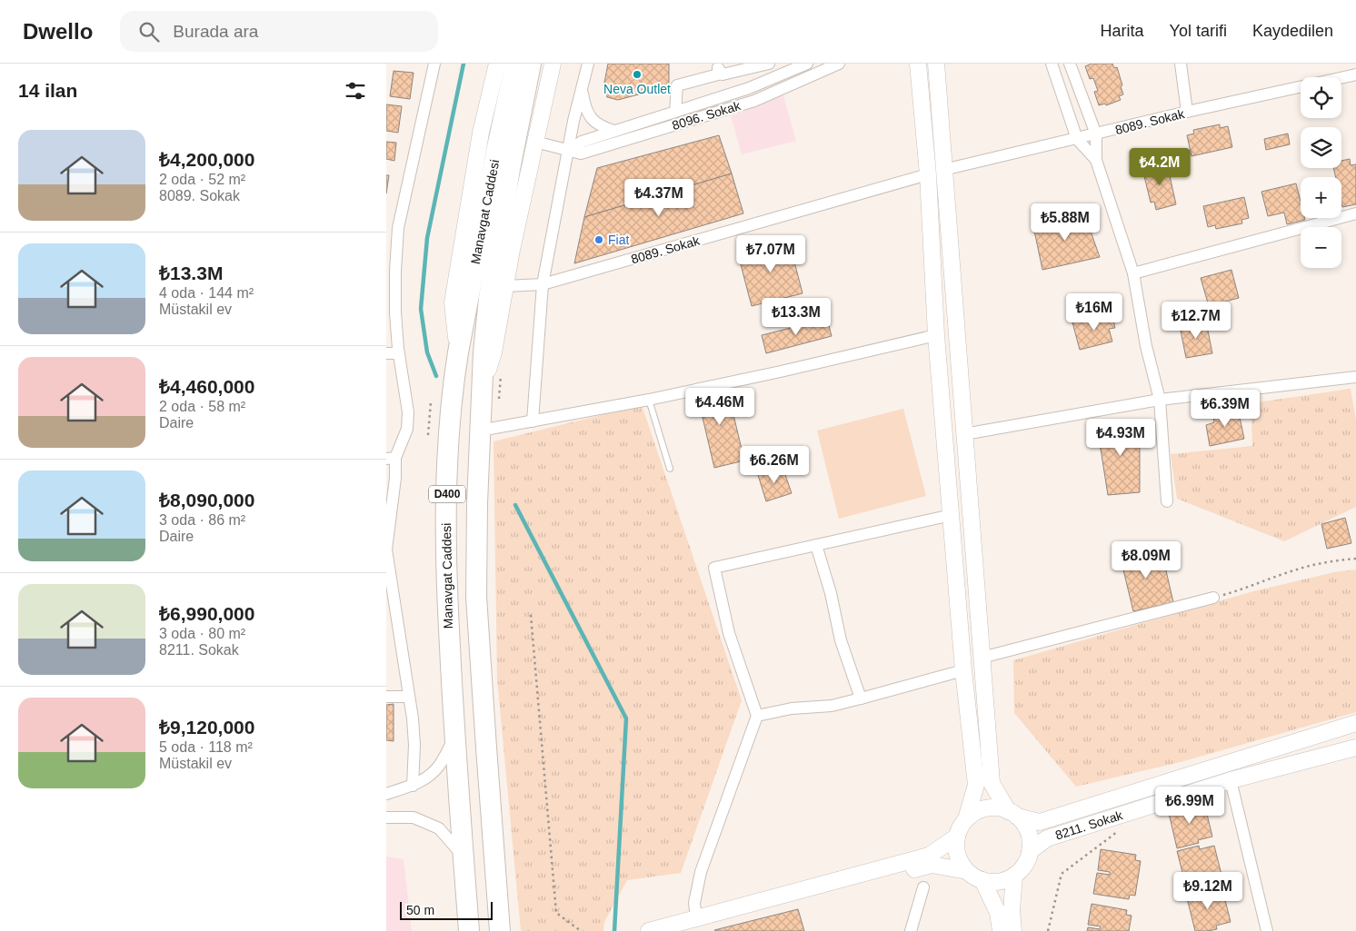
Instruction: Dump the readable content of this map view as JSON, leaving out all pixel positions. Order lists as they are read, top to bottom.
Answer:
{
  "streets": {
    "highway": ["Manavgat Caddesi", "D400"],
    "street": ["8096. Sokak", "8089. Sokak", "8211. Sokak"]
  },
  "places": ["Neva Outlet", "Fiat"],
  "scale_bar": "50 m",
  "page": {
    "header": "Dwello",
    "search": "Burada ara",
    "nav": ["Harita", "Yol tarifi", "Kaydedilen"],
    "heading": "14 ilan",
    "map_buttons": ["+", "−"],
    "list": [
      {
        "name": "₺4,200,000",
        "note": "2 oda · 52 m² · 8089. Sokak"
      },
      {
        "name": "₺13.3M",
        "note": "4 oda · 144 m² · Müstakil ev"
      },
      {
        "name": "₺4,460,000",
        "note": "2 oda · 58 m² · Daire"
      },
      {
        "name": "₺8,090,000",
        "note": "3 oda · 86 m² · Daire"
      },
      {
        "name": "₺6,990,000",
        "note": "3 oda · 80 m² · 8211. Sokak"
      },
      {
        "name": "₺9,120,000",
        "note": "5 oda · 118 m² · Müstakil ev"
      }
    ],
    "price": [
      "₺4.2M",
      "₺4.37M",
      "₺5.88M",
      "₺7.07M",
      "₺16M",
      "₺13.3M",
      "₺12.7M",
      "₺4.46M",
      "₺6.39M",
      "₺4.93M",
      "₺6.26M",
      "₺8.09M",
      "₺6.99M",
      "₺9.12M"
    ],
    "scale": "50 m"
  }
}
